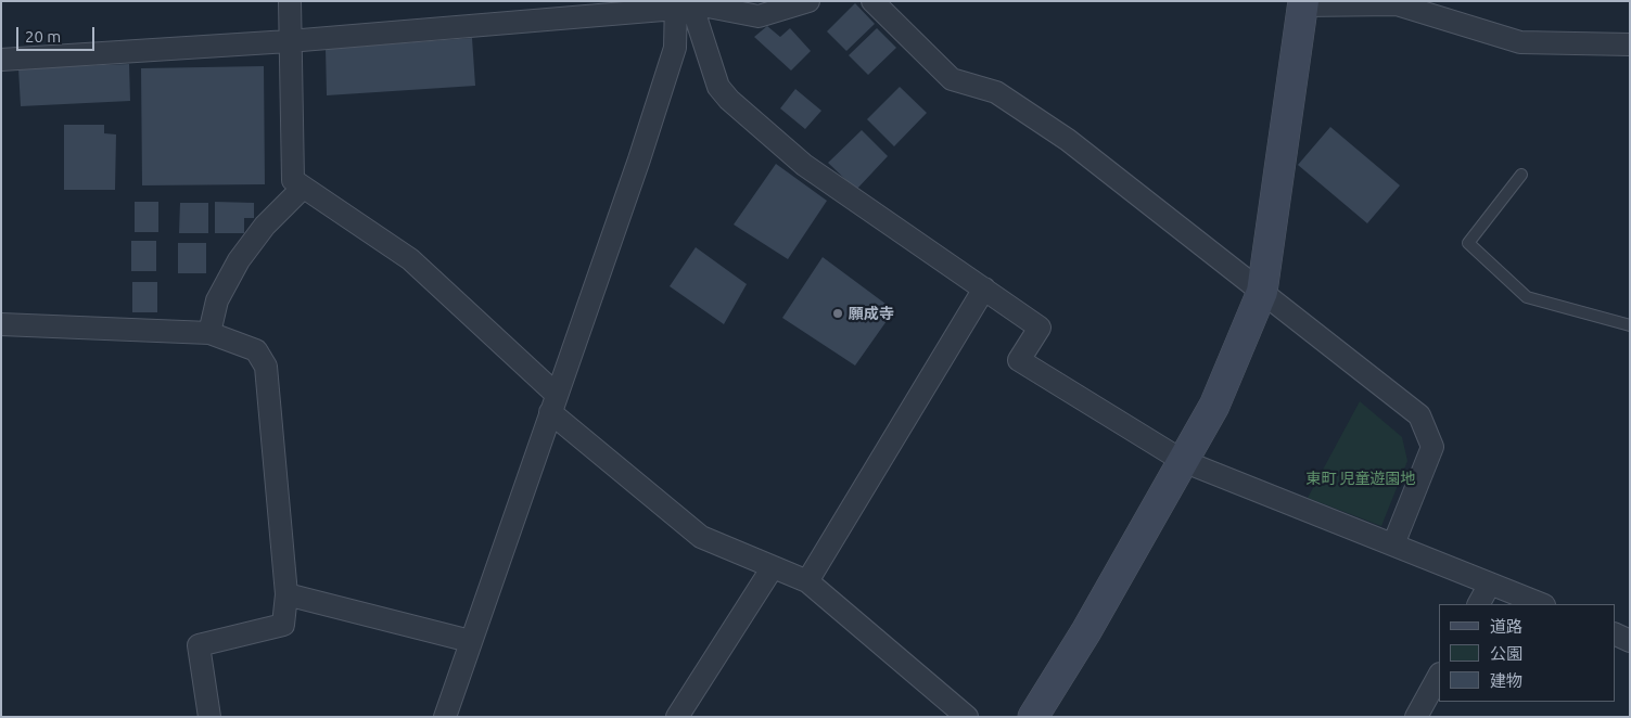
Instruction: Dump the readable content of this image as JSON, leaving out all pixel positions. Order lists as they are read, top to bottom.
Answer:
{
  "parks": ["東町 児童遊園地"],
  "places": ["願成寺"],
  "legend": ["道路", "公園", "建物"],
  "scale_bar": "20 m"
}
